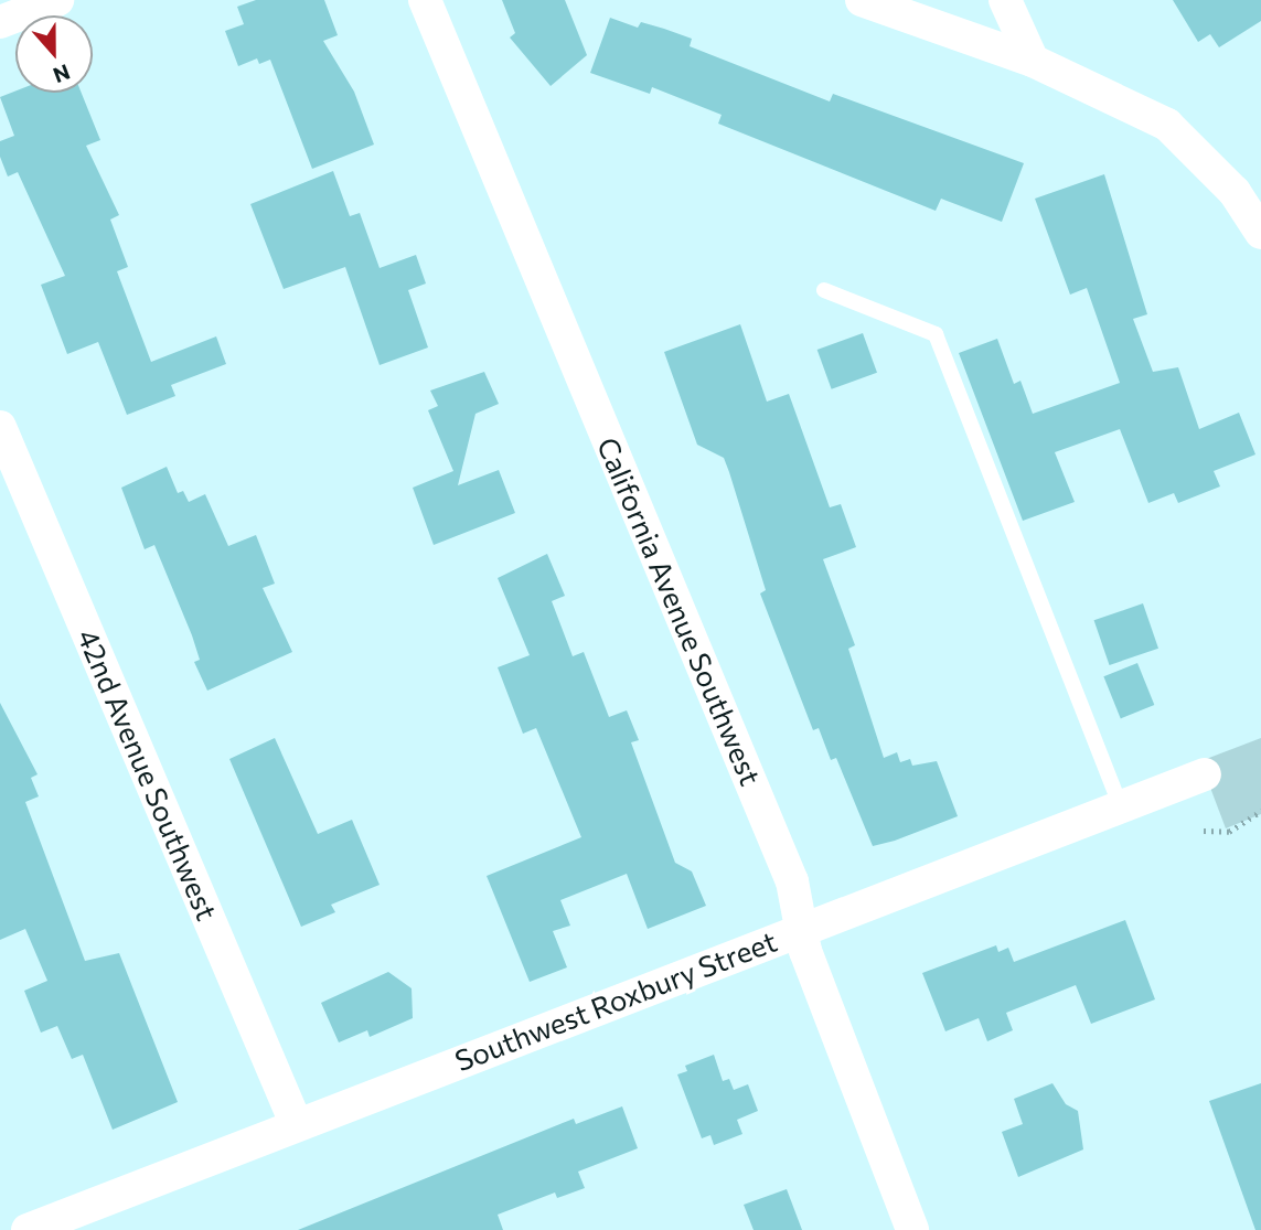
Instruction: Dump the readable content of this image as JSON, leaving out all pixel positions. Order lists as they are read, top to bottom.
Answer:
{
  "streets": {
    "street": ["California Avenue Southwest", "42nd Avenue Southwest", "Southwest Roxbury Street"]
  },
  "crossings": [
    ["California Avenue Southwest", "Southwest Roxbury Street"],
    ["42nd Avenue Southwest", "Southwest Roxbury Street"]
  ],
  "north": "bottom"
}
